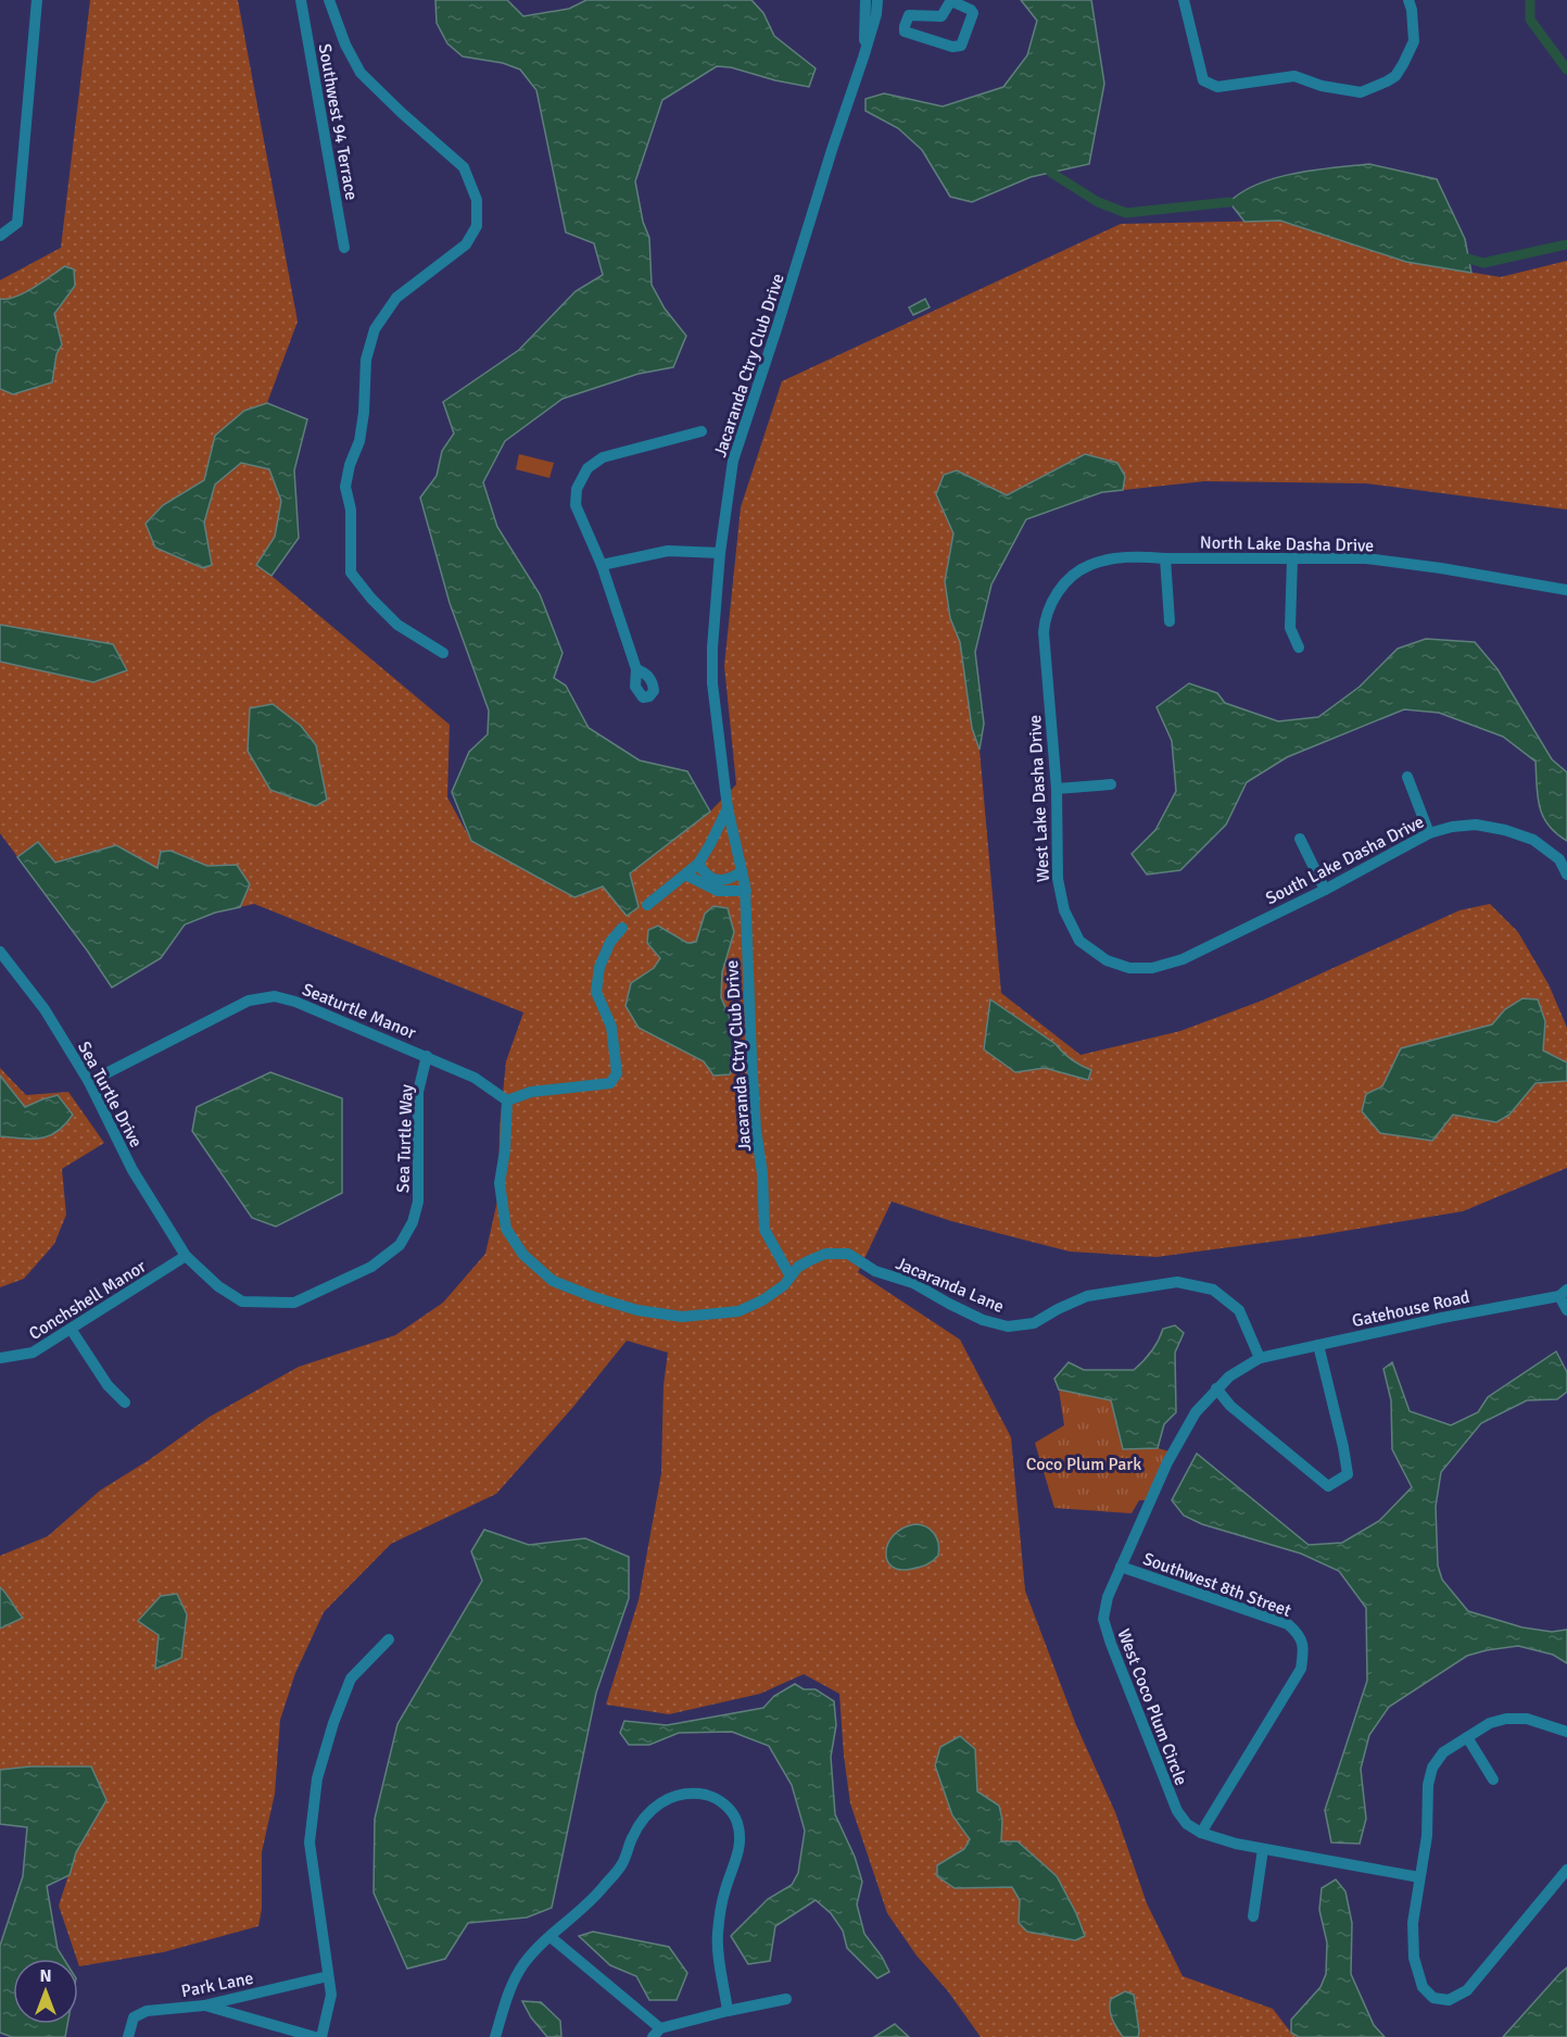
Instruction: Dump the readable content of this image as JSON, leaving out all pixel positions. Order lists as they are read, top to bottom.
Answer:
{
  "streets": {
    "street": [
      "Southwest 94 Terrace",
      "Jacaranda Ctry Club Drive",
      "North Lake Dasha Drive",
      "West Lake Dasha Drive",
      "South Lake Dasha Drive",
      "Seaturtle Manor",
      "Sea Turtle Drive",
      "Sea Turtle Way",
      "Jacaranda Lane",
      "Conchshell Manor",
      "Gatehouse Road",
      "Southwest 8th Street",
      "West Coco Plum Circle",
      "Park Lane"
    ]
  },
  "crossings": [
    ["Jacaranda Ctry Club Drive", "Jacaranda Lane"],
    ["North Lake Dasha Drive", "West Lake Dasha Drive"],
    ["West Lake Dasha Drive", "South Lake Dasha Drive"],
    ["Seaturtle Manor", "Sea Turtle Drive"],
    ["Seaturtle Manor", "Sea Turtle Way"],
    ["Seaturtle Manor", "Jacaranda Lane"],
    ["Sea Turtle Drive", "Sea Turtle Way"],
    ["Sea Turtle Drive", "Conchshell Manor"],
    ["Jacaranda Lane", "Gatehouse Road"],
    ["Jacaranda Lane", "West Coco Plum Circle"],
    ["Gatehouse Road", "West Coco Plum Circle"],
    ["Southwest 8th Street", "West Coco Plum Circle"]
  ],
  "parks": ["Coco Plum Park"],
  "north": "top"
}
